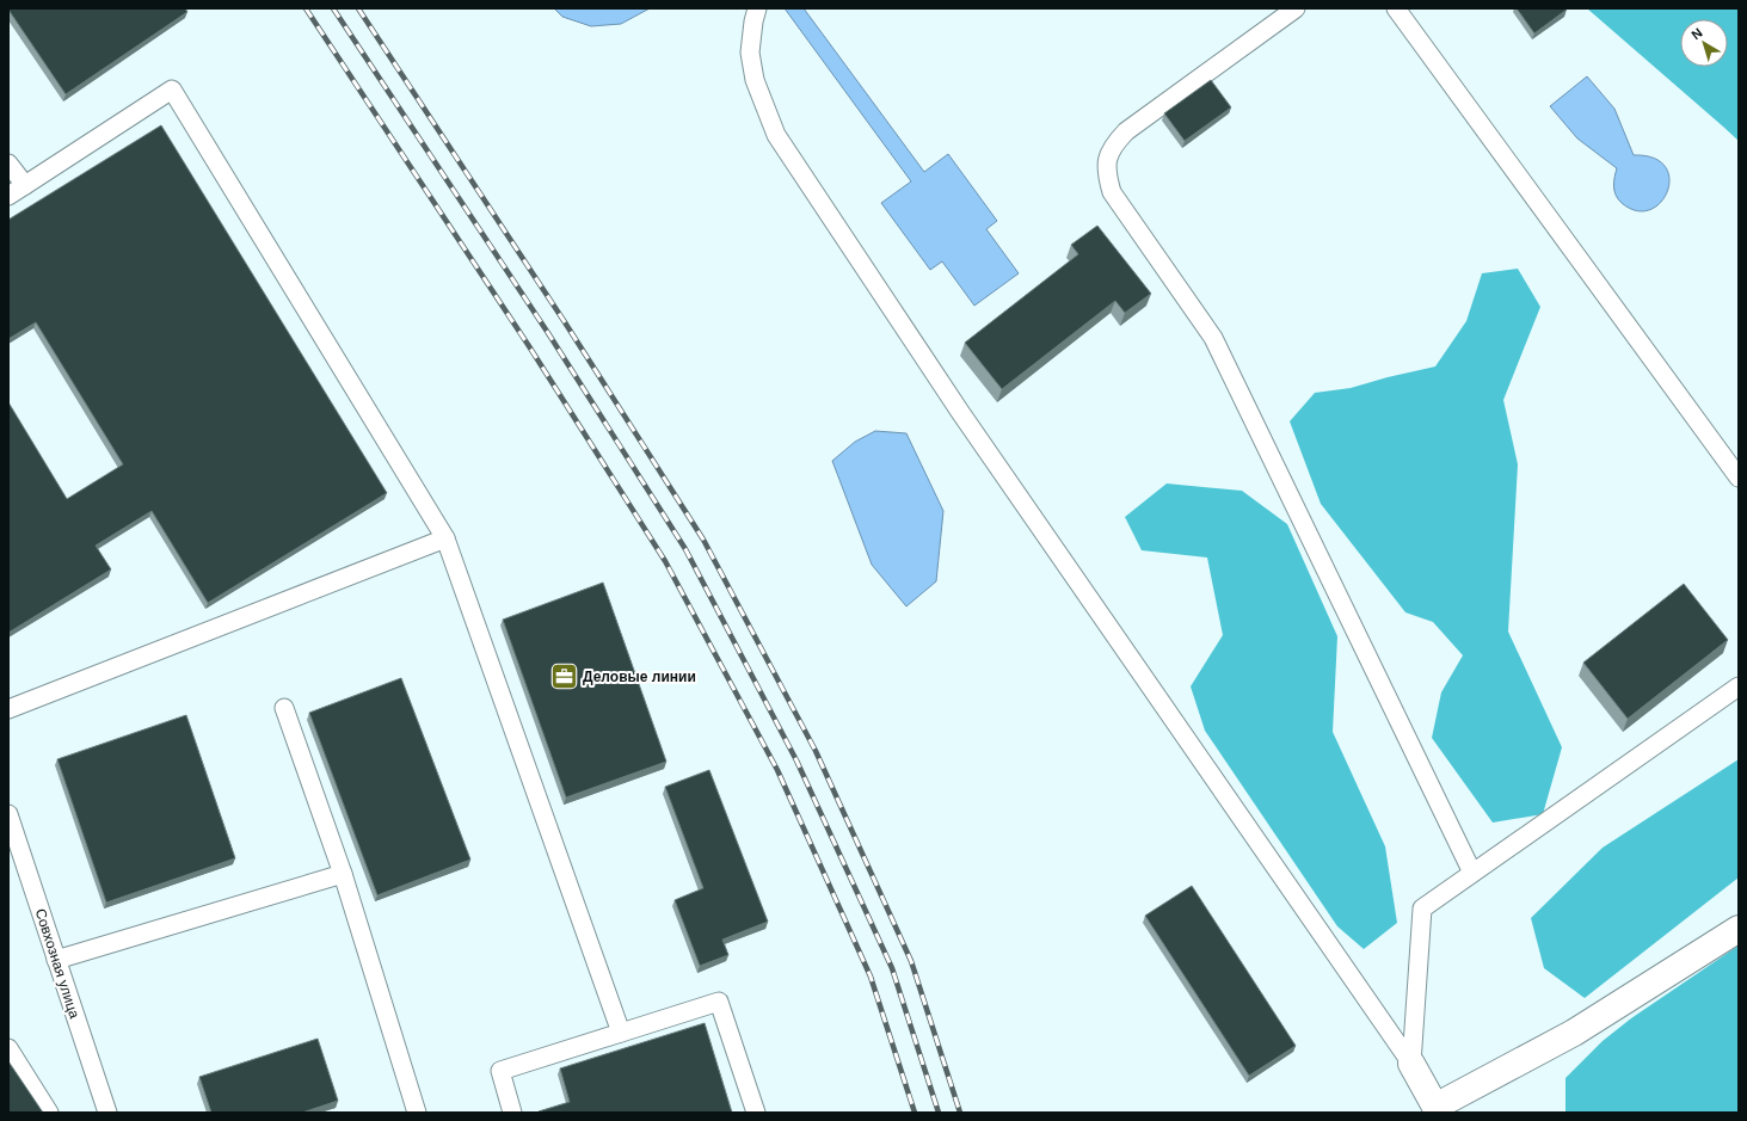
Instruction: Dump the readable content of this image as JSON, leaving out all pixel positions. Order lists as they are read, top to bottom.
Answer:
{
  "streets": {
    "lane": ["Совхозная улица"]
  },
  "places": {
    "office": ["Деловые линии"]
  },
  "north": "top left"
}
